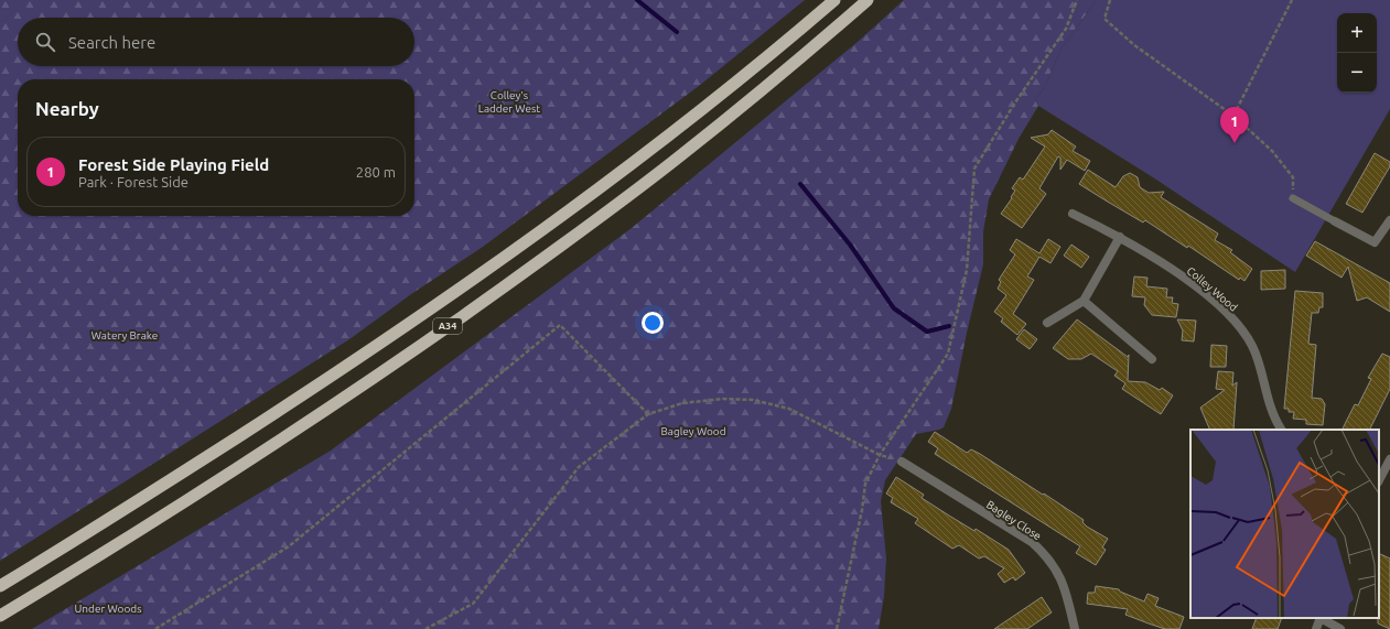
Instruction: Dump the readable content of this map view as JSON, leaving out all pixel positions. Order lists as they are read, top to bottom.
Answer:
{
  "streets": {
    "highway": ["A34"],
    "street": ["Colley Wood", "Bagley Close"]
  },
  "parks": [
    "Colley's Ladder West",
    "Watery Brake",
    "Bagley Wood",
    "Under Woods"
  ],
  "page": {
    "map_buttons": ["+", "−"],
    "search": "Search here",
    "heading": "Nearby",
    "pins": "1",
    "list": [
      {
        "mark": "1",
        "name": "Forest Side Playing Field",
        "note": "Park · Forest Side",
        "value": "280 m"
      }
    ]
  }
}
